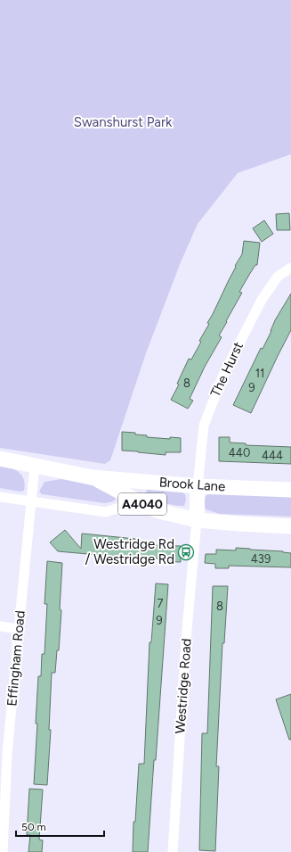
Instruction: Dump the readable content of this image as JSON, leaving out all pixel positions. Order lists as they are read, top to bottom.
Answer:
{
  "streets": {
    "main road": ["Brook Lane", "A4040"],
    "street": ["The Hurst", "Effingham Road", "Westridge Road"]
  },
  "crossings": [
    ["The Hurst", "Brook Lane"],
    ["Brook Lane", "Effingham Road"],
    ["Brook Lane", "Westridge Road"]
  ],
  "parks": ["Swanshurst Park"],
  "places": {
    "bus stop": ["Westridge Rd / Westridge Rd"]
  },
  "house_numbers": [
    "11",
    "8",
    "9",
    "440",
    "444",
    "439",
    "7",
    "8",
    "9"
  ],
  "scale_bar": "50 m"
}
